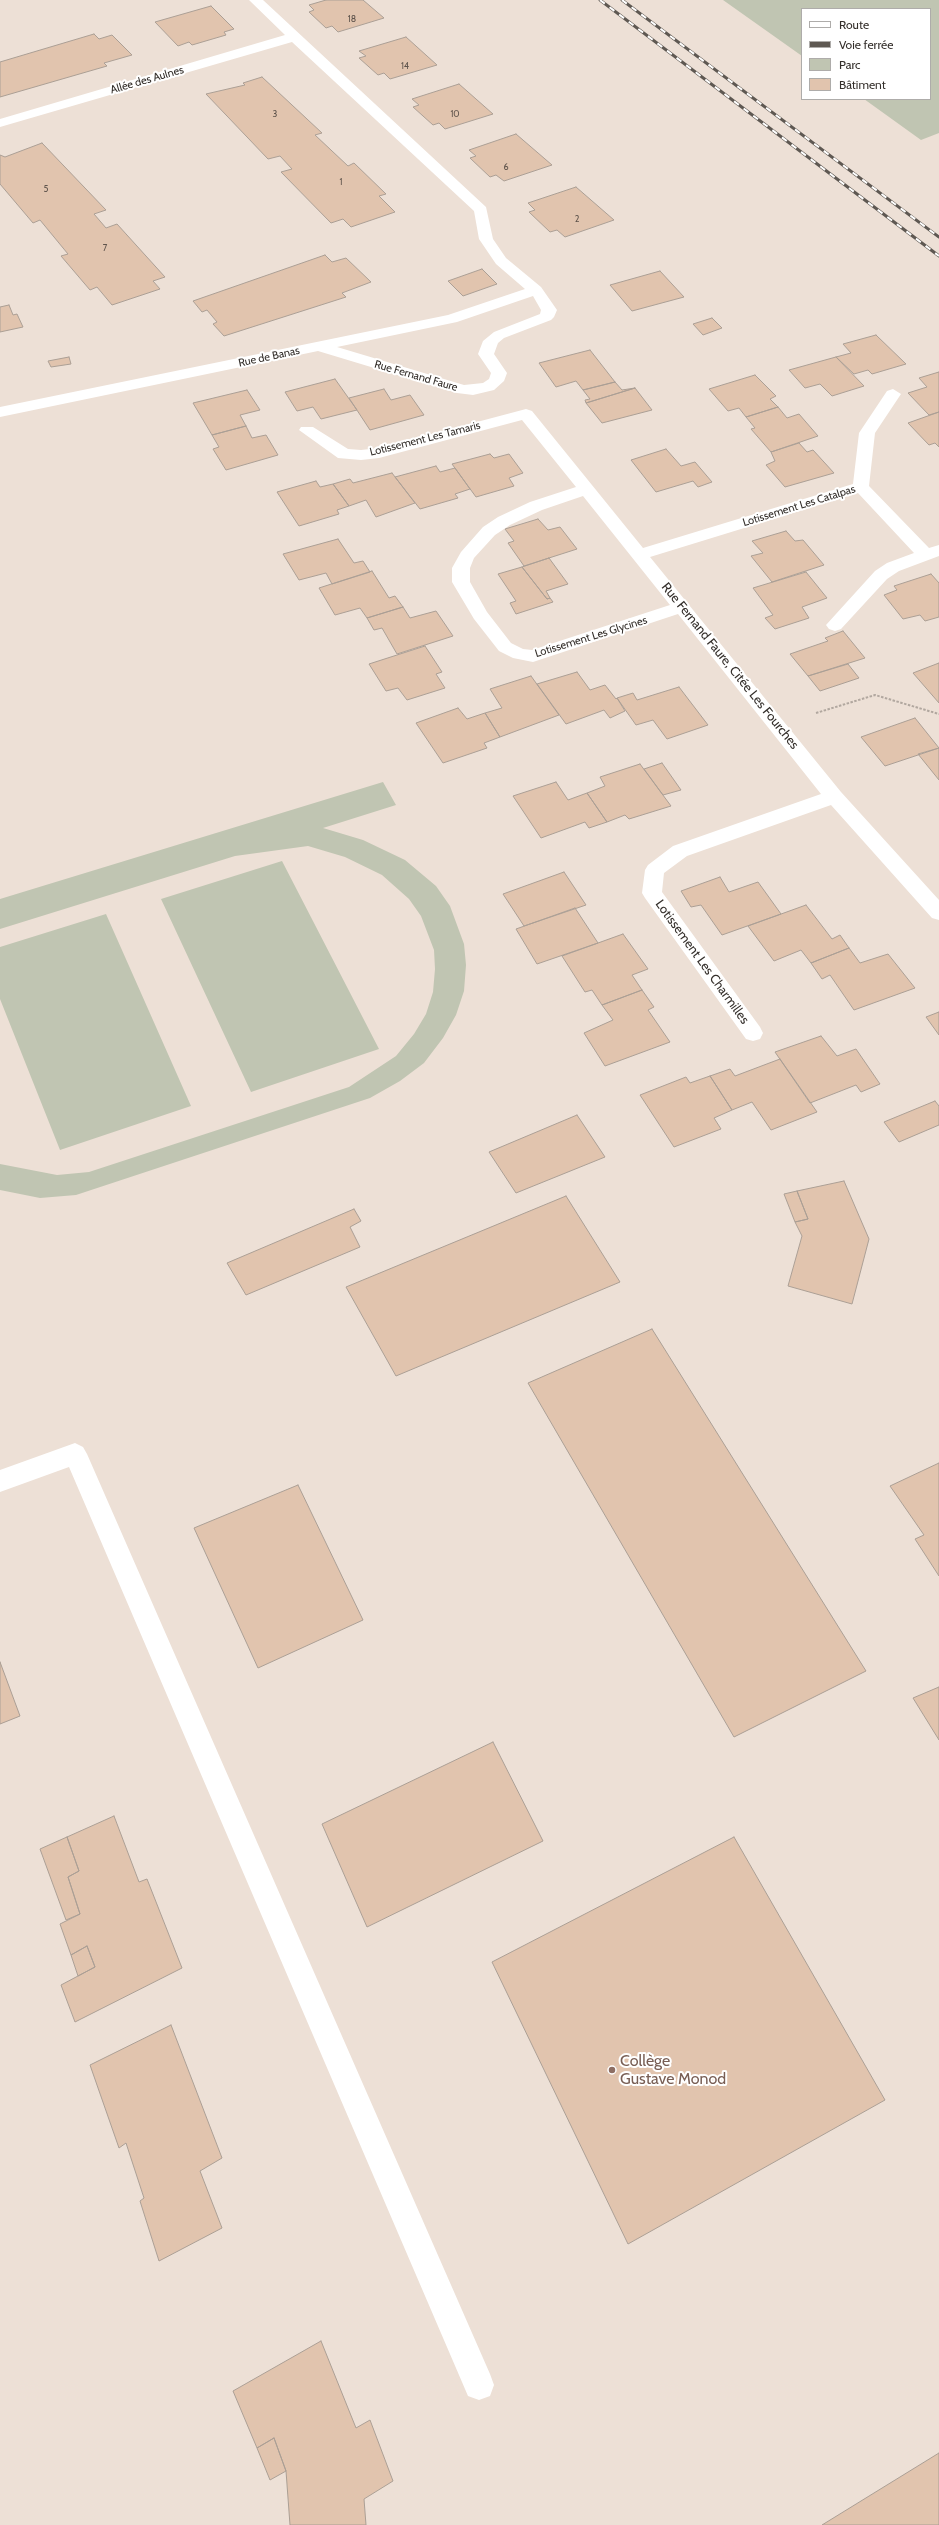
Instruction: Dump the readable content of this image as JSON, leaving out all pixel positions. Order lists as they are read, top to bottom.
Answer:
{
  "streets": {
    "street": [
      "Allée des Aulnes",
      "Rue de Banas",
      "Rue Fernand Faure",
      "Lotissement Les Tamaris",
      "Lotissement Les Catalpas",
      "Lotissement Les Glycines",
      "Rue Fernand Faure, Citée Les Fourches",
      "Lotissement Les Charmilles"
    ]
  },
  "crossings": [
    ["Rue de Banas", "Rue Fernand Faure"],
    ["Lotissement Les Tamaris", "Rue Fernand Faure, Citée Les Fourches"],
    ["Lotissement Les Catalpas", "Rue Fernand Faure, Citée Les Fourches"],
    ["Lotissement Les Glycines", "Rue Fernand Faure, Citée Les Fourches"],
    ["Rue Fernand Faure, Citée Les Fourches", "Lotissement Les Charmilles"]
  ],
  "places": ["Collège Gustave Monod"],
  "house_numbers": [
    "18",
    "14",
    "3",
    "10",
    "6",
    "1",
    "5",
    "2",
    "7"
  ],
  "legend": [
    "Route",
    "Voie ferrée",
    "Parc",
    "Bâtiment"
  ]
}
